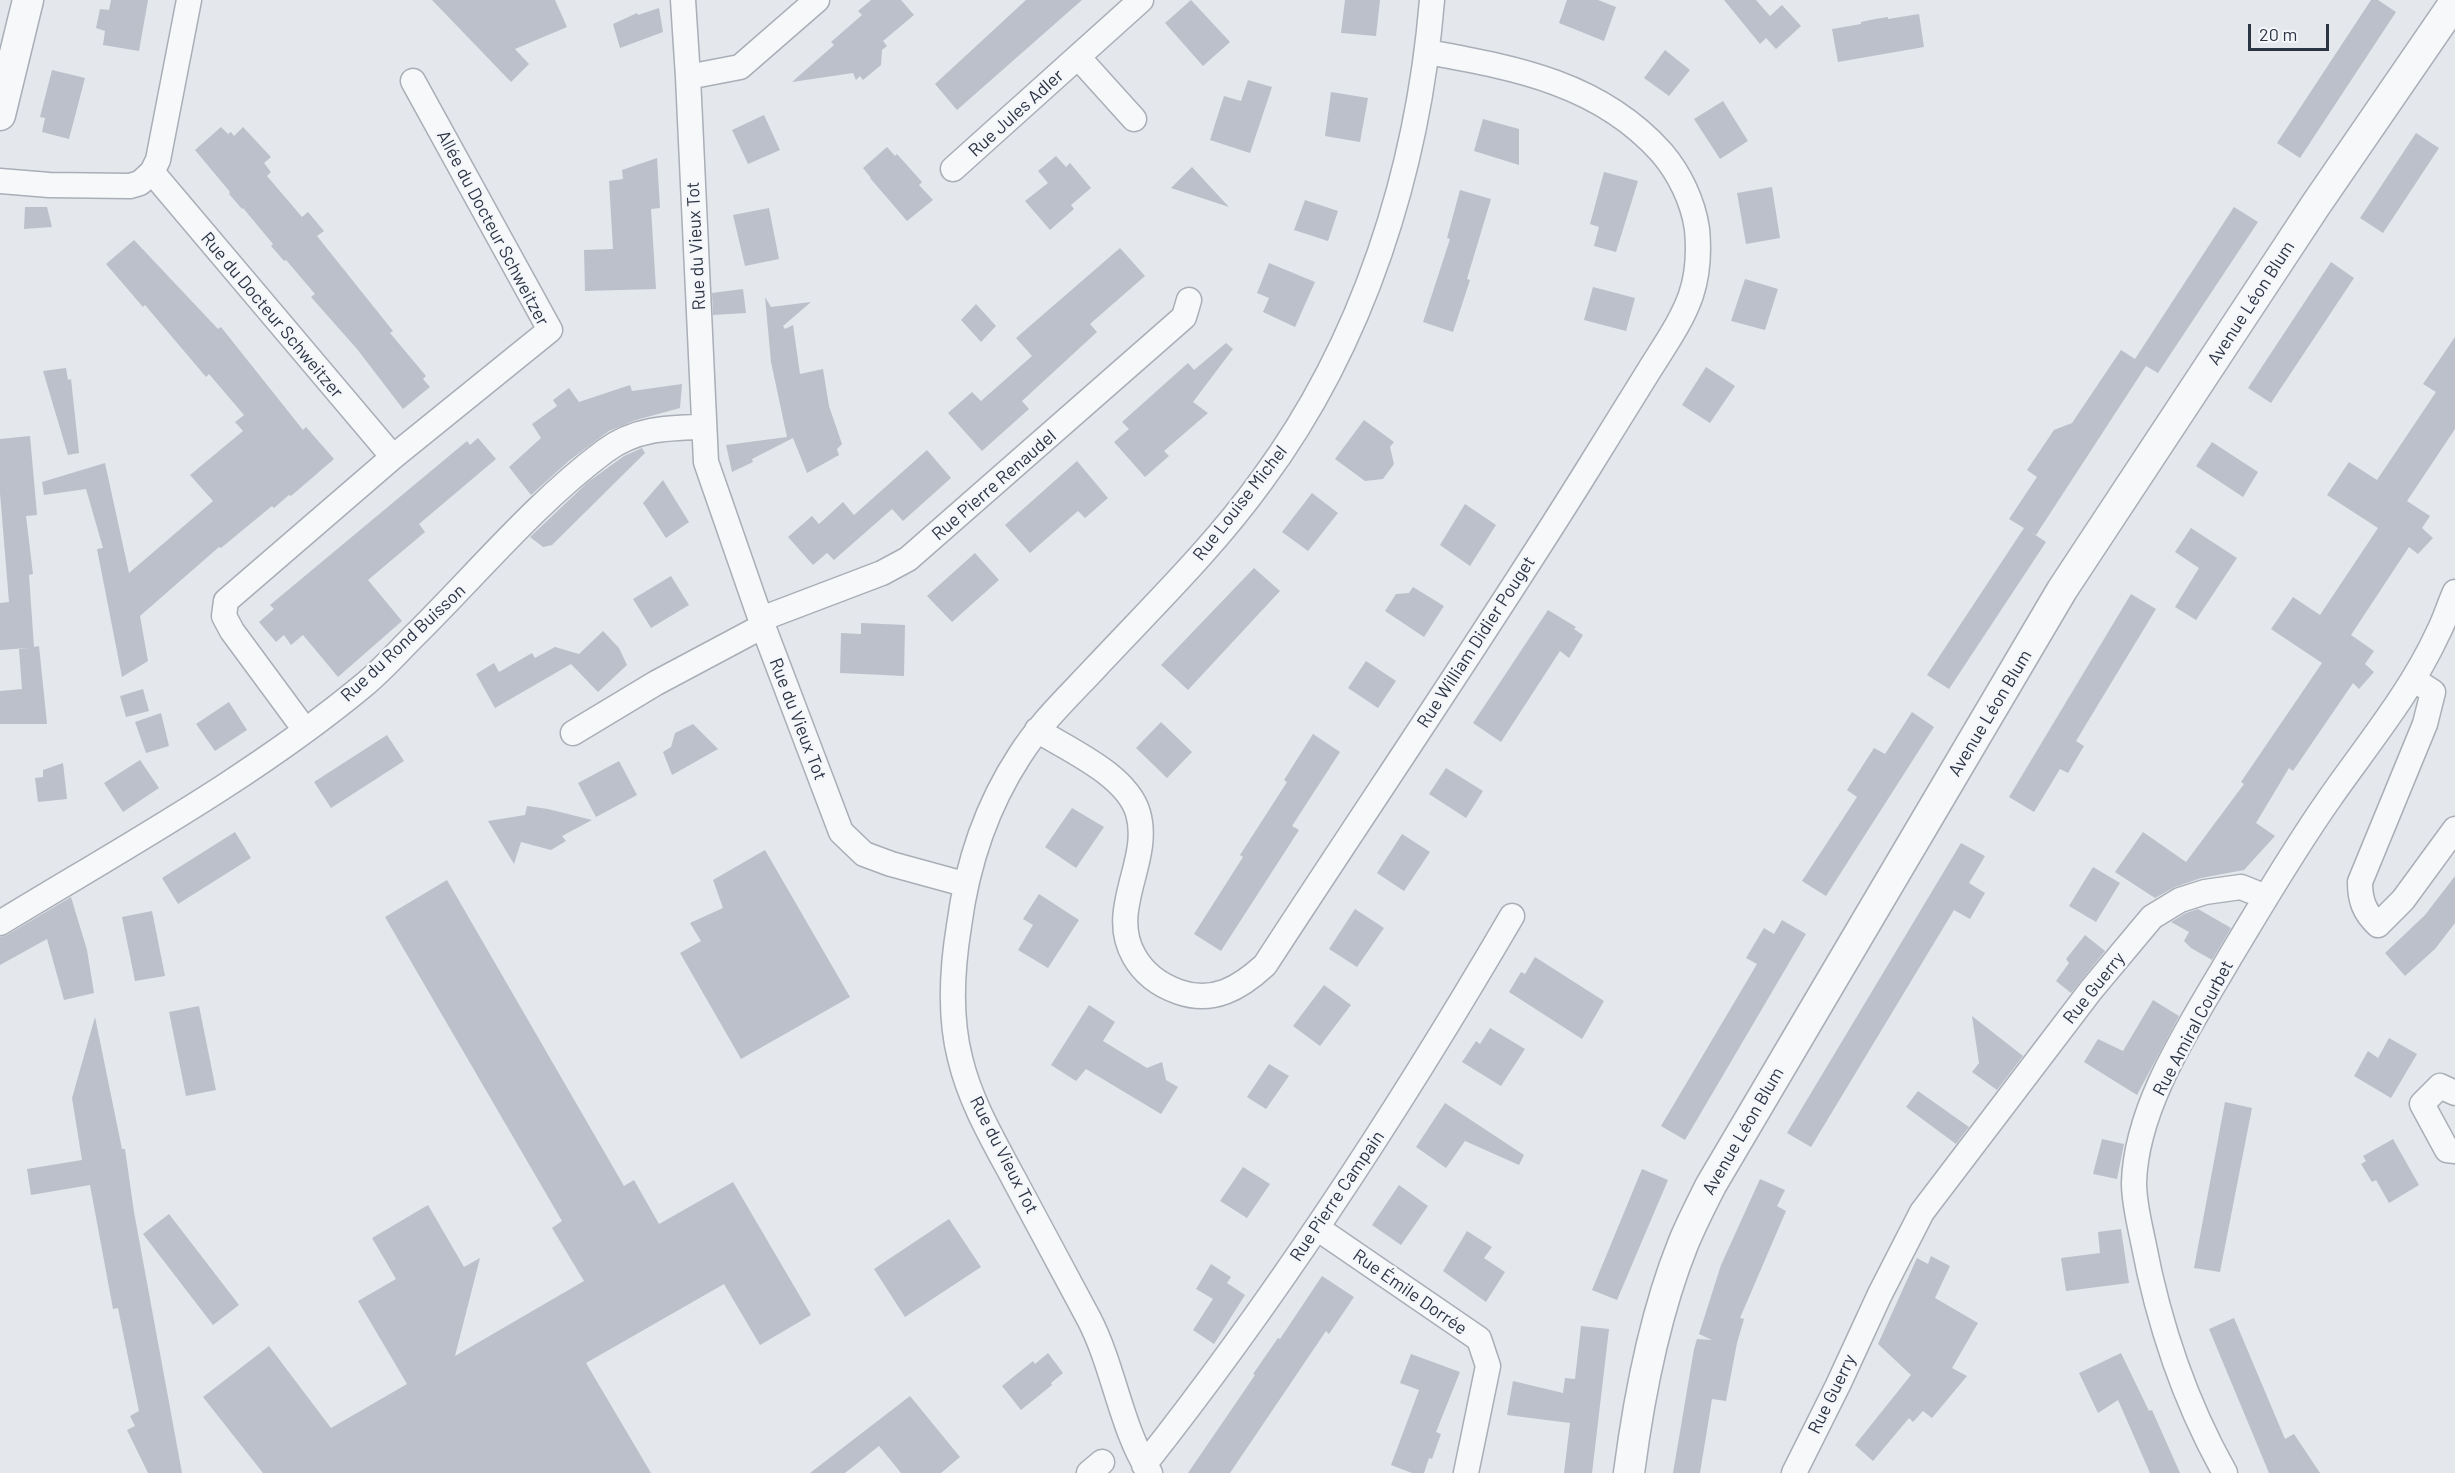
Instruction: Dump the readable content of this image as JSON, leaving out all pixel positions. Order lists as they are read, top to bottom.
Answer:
{
  "streets": {
    "street": [
      "Rue Jules Adler",
      "Allée du Docteur Schweitzer",
      "Rue du Vieux Tot",
      "Avenue Léon Blum",
      "Rue du Docteur Schweitzer",
      "Rue Pierre Renaudel",
      "Rue Louise Michel",
      "Rue William Didier Pouget",
      "Rue du Rond Buisson",
      "Rue Guerry",
      "Rue Amiral Courbet",
      "Rue Pierre Campain",
      "Rue Émile Dorrée"
    ]
  },
  "crossings": [
    ["Allée du Docteur Schweitzer", "Rue du Docteur Schweitzer"],
    ["Rue du Vieux Tot", "Rue Pierre Renaudel"],
    ["Rue du Vieux Tot", "Rue Louise Michel"],
    ["Rue du Vieux Tot", "Rue du Rond Buisson"],
    ["Rue du Vieux Tot", "Rue Pierre Campain"],
    ["Rue Louise Michel", "Rue William Didier Pouget"],
    ["Rue Guerry", "Rue Amiral Courbet"],
    ["Rue Pierre Campain", "Rue Émile Dorrée"]
  ],
  "scale_bar": "20 m"
}
